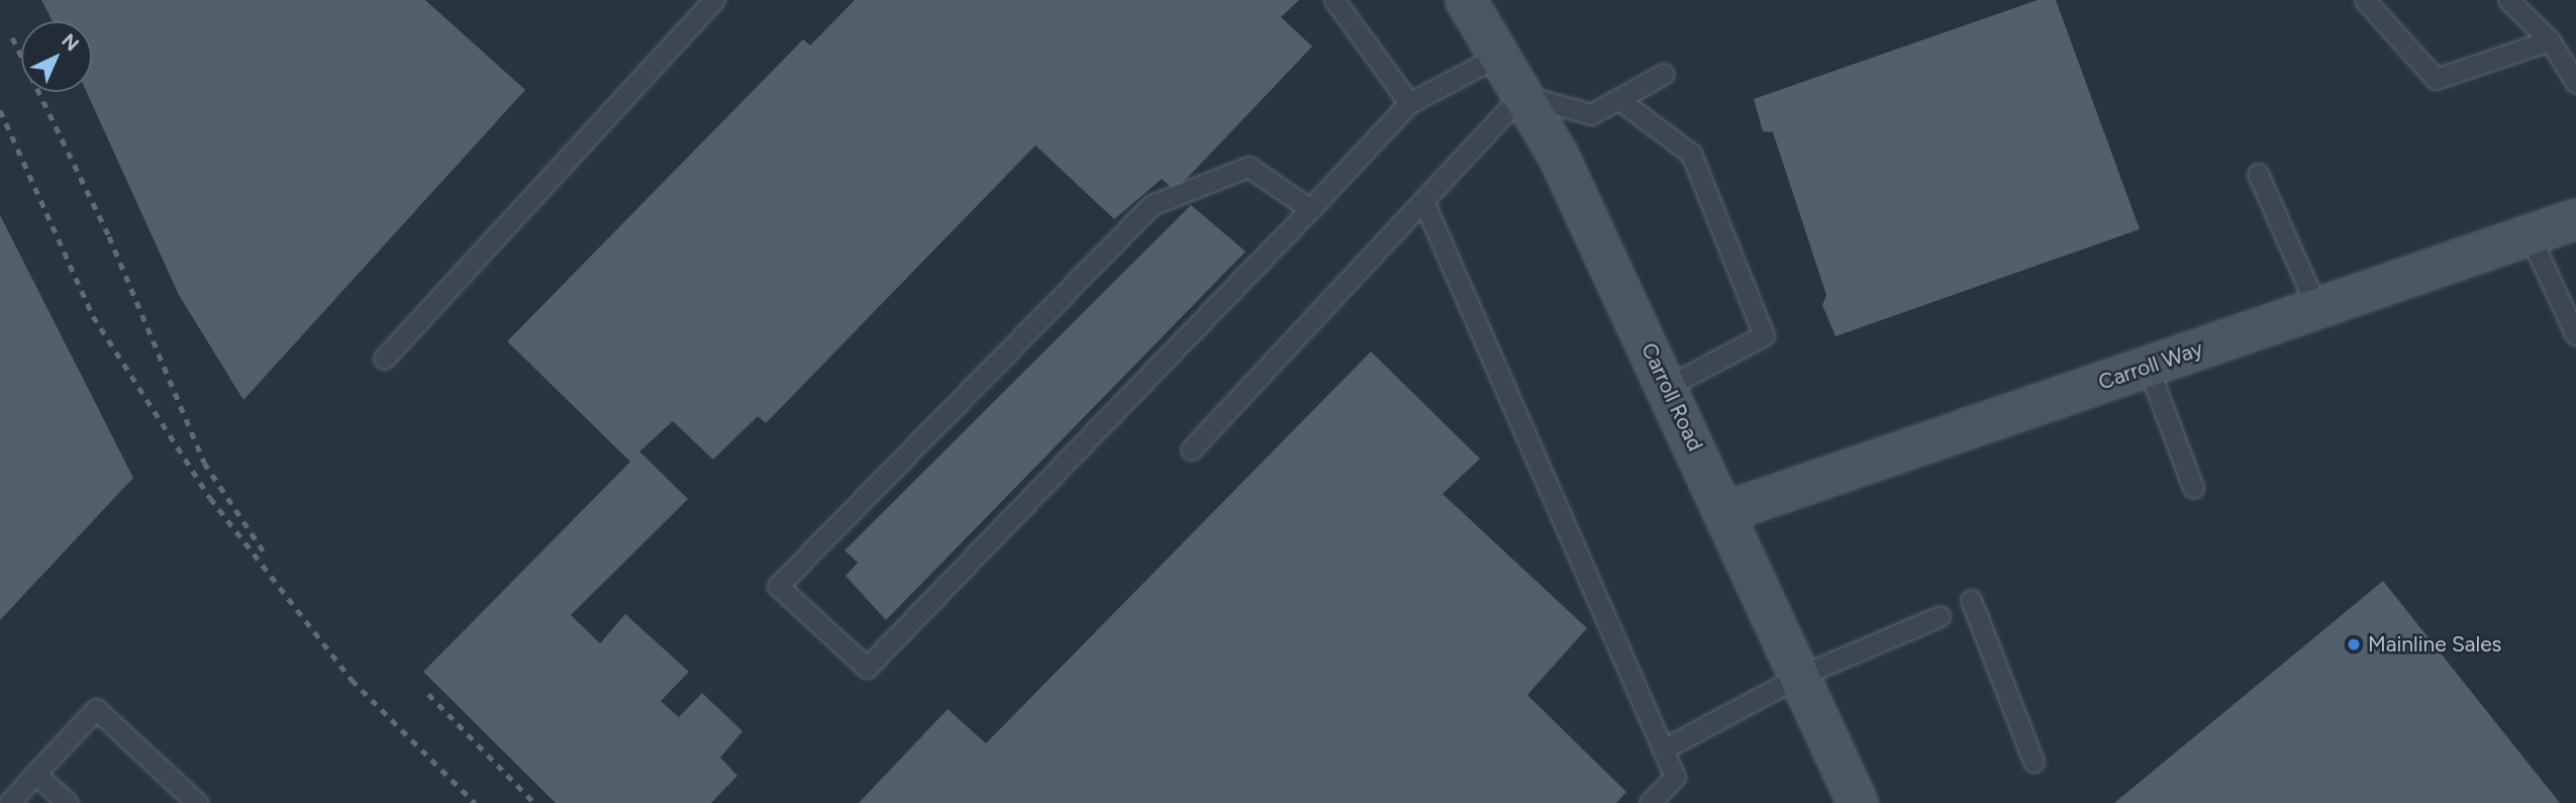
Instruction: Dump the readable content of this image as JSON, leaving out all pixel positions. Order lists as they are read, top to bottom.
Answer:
{
  "streets": {
    "main road": ["Carroll Way", "Carroll Road"]
  },
  "crossings": [
    ["Carroll Way", "Carroll Road"]
  ],
  "places": ["Mainline Sales"],
  "north": "top right"
}
